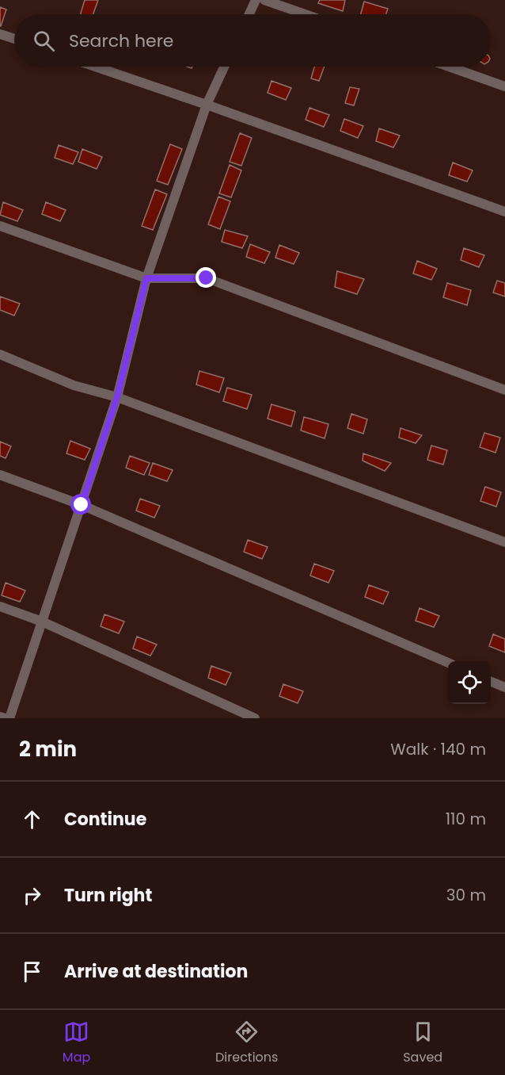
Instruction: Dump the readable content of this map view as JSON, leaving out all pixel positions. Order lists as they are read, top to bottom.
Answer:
{
  "page": {
    "search": "Search here",
    "heading": ["2 min", "Walk · 140 m"],
    "list": [
      ["Continue", "110 m"],
      ["Turn right", "30 m"],
      "Arrive at destination"
    ],
    "nav": ["Map", "Directions", "Saved"]
  }
}
